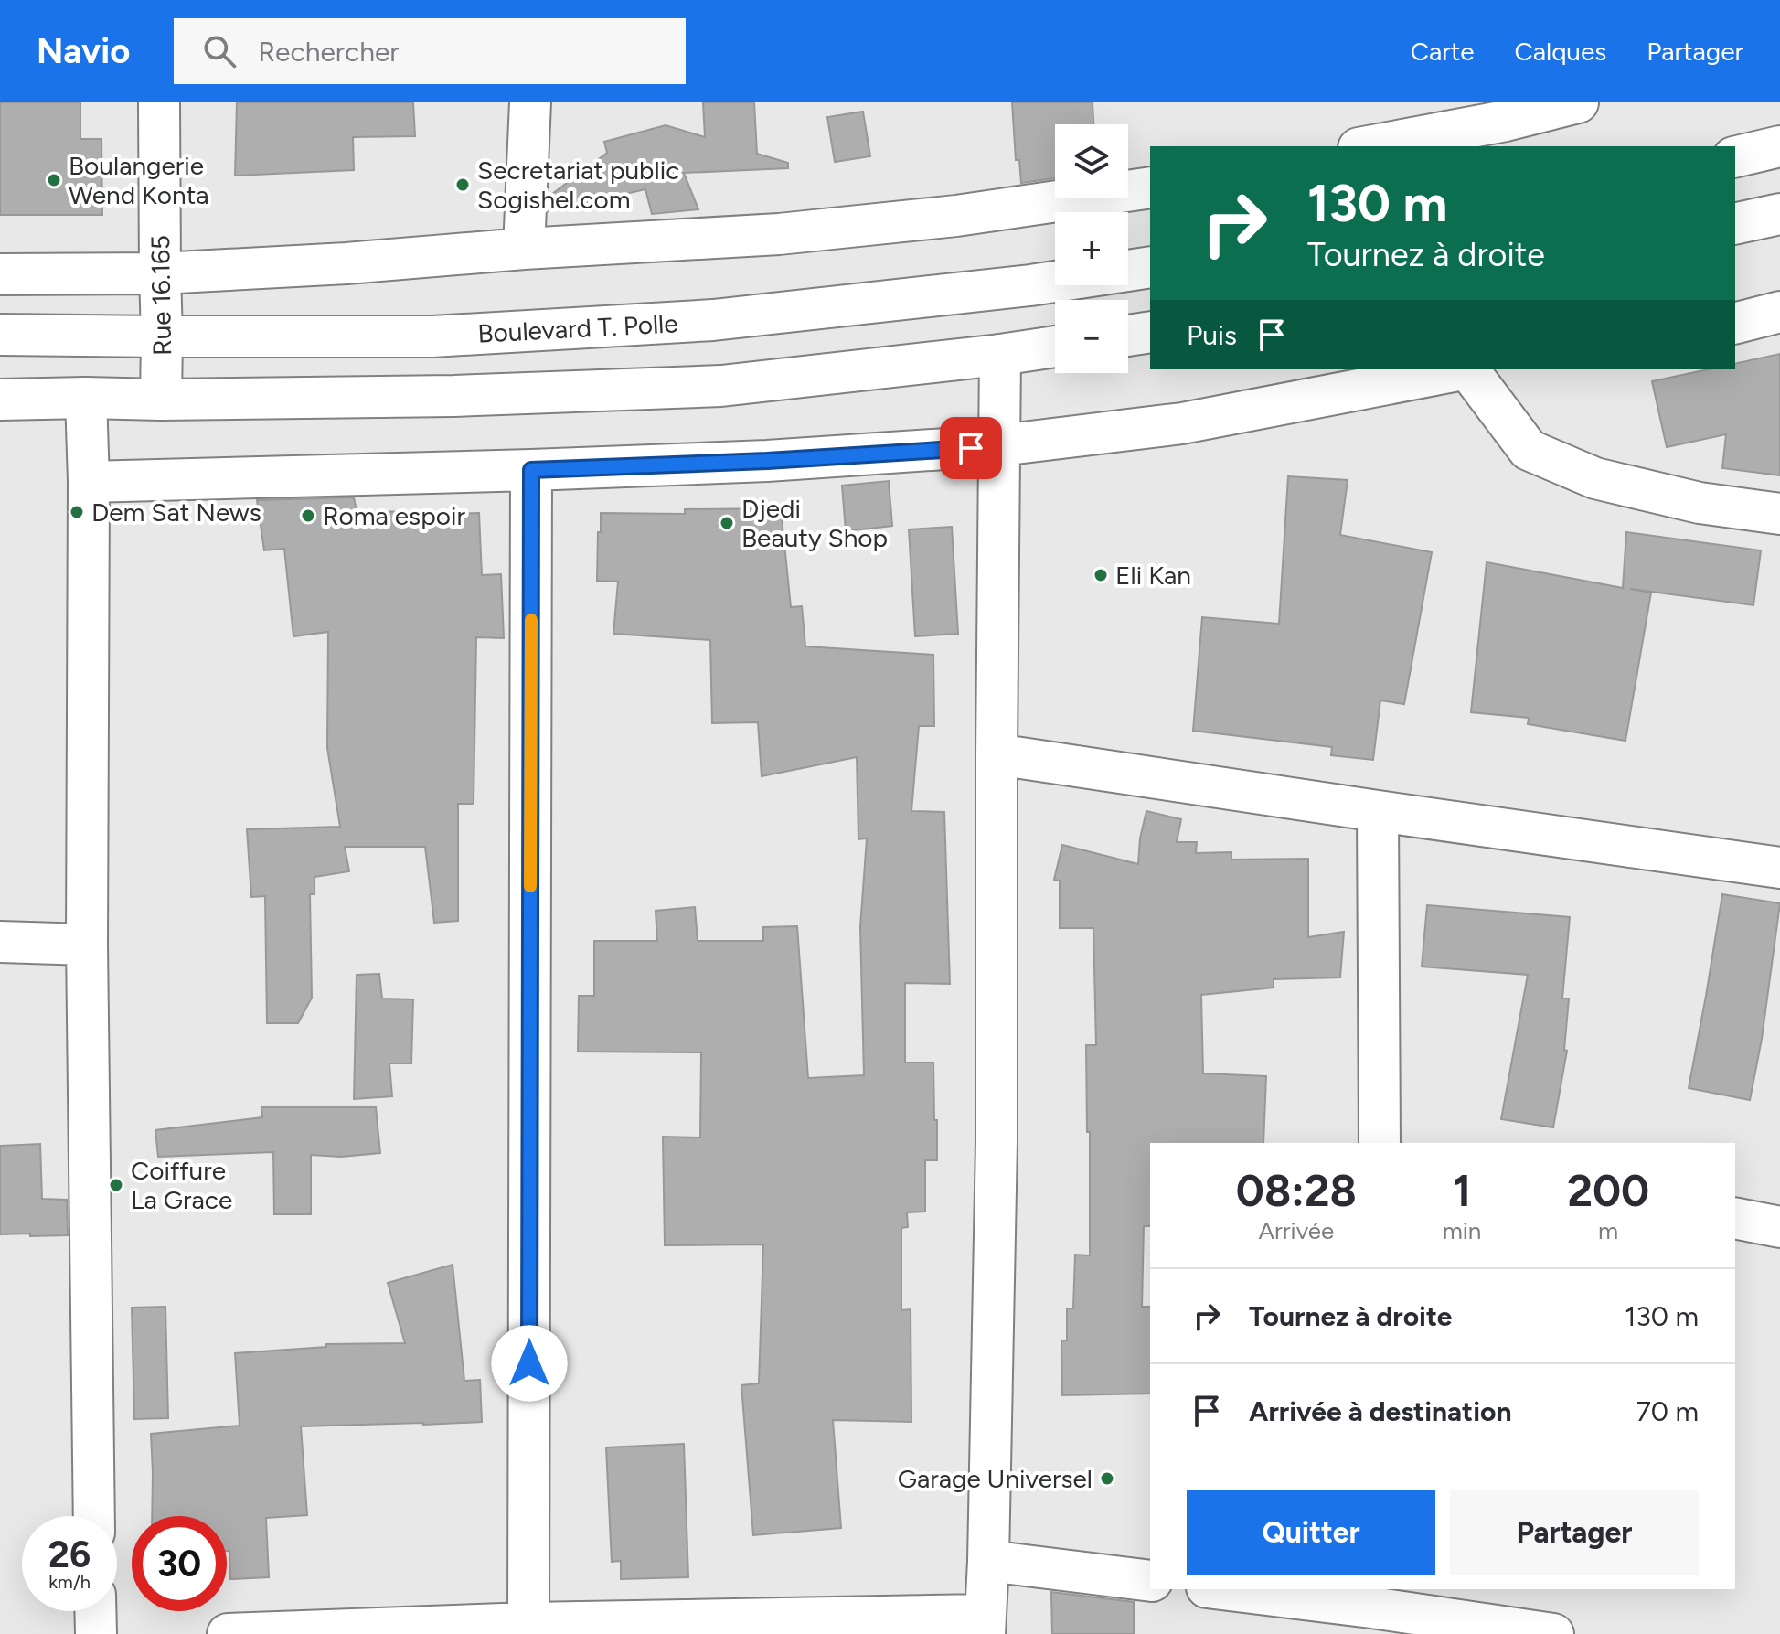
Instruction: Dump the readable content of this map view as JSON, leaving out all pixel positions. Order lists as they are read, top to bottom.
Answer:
{
  "streets": {
    "main road": ["Rue 16.165", "Boulevard T. Polle"]
  },
  "crossings": [
    ["Rue 16.165", "Boulevard T. Polle"]
  ],
  "places": [
    "Boulangerie Wend Konta",
    "Secretariat public Sogishel.com",
    "Dem Sat News",
    "Roma espoir",
    "Djedi Beauty Shop",
    "Eli Kan",
    "Coiffure La Grace",
    "Garage Universel"
  ],
  "page": {
    "header": "Navio",
    "search": "Rechercher",
    "nav": ["Carte", "Calques", "Partager"],
    "map_buttons": ["+", "−"],
    "turn": ["130 m", "Tournez à droite"],
    "then": "Puis",
    "eta": [
      "08:28",
      "Arrivée",
      "1",
      "min",
      "200",
      "m"
    ],
    "list": [
      {
        "name": "Tournez à droite",
        "value": "130 m"
      },
      {
        "name": "Arrivée à destination",
        "value": "70 m"
      }
    ],
    "buttons": ["Quitter", "Partager"],
    "speed": "26 km/h",
    "limit": "30"
  }
}
